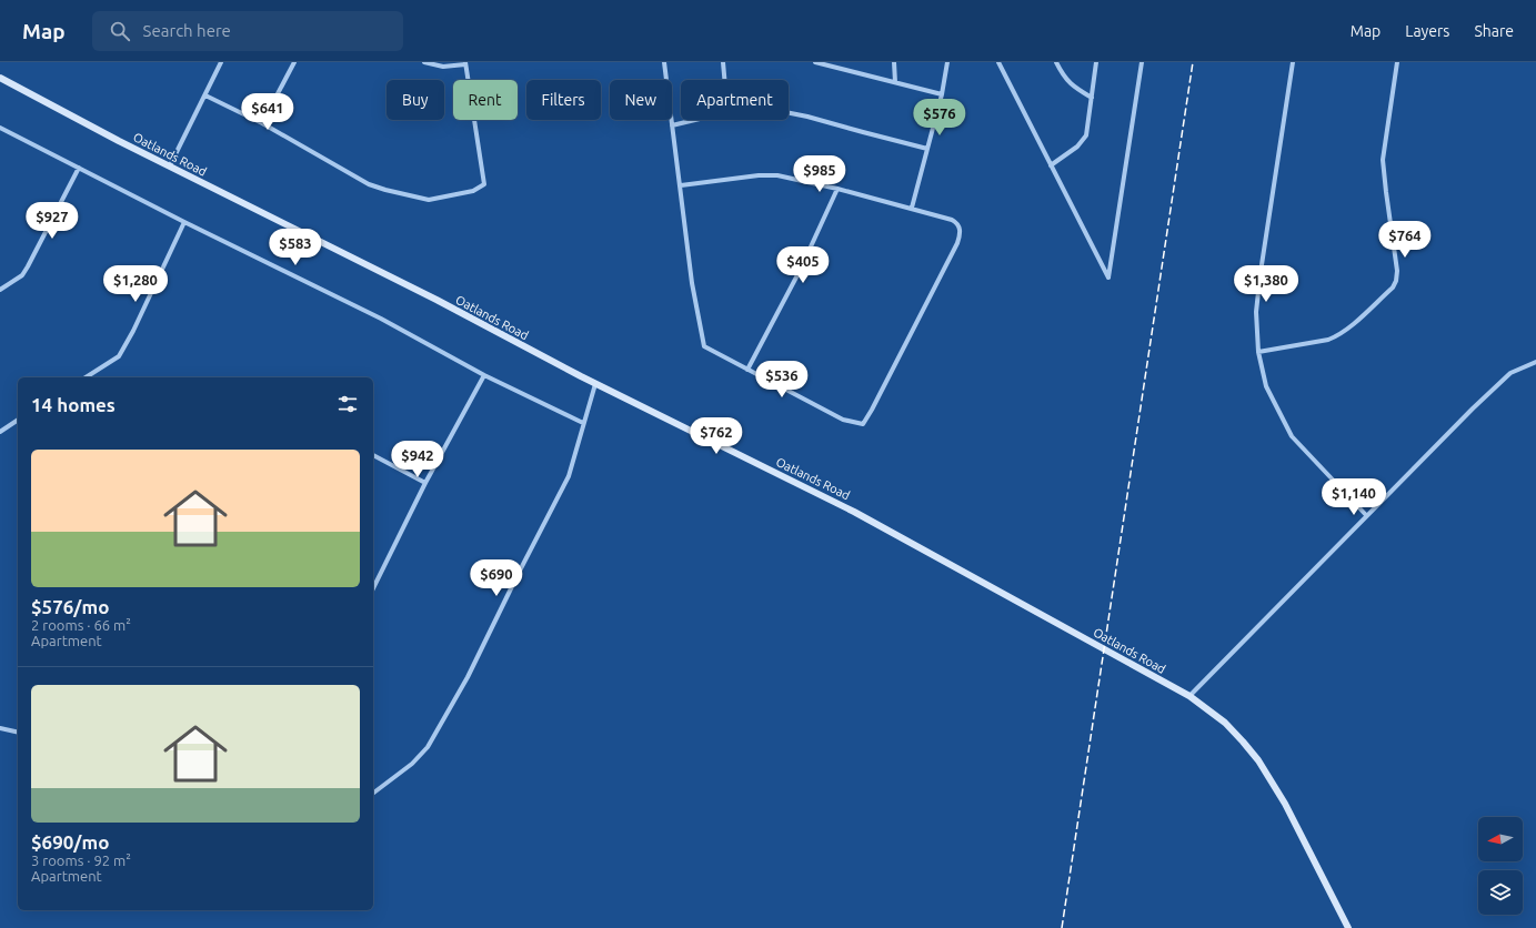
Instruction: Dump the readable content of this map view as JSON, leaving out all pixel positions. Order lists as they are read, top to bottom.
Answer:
{
  "streets": {
    "street": ["Oatlands Road"]
  },
  "north": "left",
  "page": {
    "header": "Map",
    "search": "Search here",
    "nav": ["Map", "Layers", "Share"],
    "chip": [
      "Buy",
      "Rent",
      "Filters",
      "New",
      "Apartment"
    ],
    "price": [
      "$641",
      "$576",
      "$985",
      "$927",
      "$764",
      "$583",
      "$405",
      "$1,280",
      "$1,380",
      "$536",
      "$762",
      "$942",
      "$1,140",
      "$690"
    ],
    "heading": "14 homes",
    "list": [
      {
        "name": "$576/mo",
        "note": "2 rooms · 66 m² · Apartment"
      },
      {
        "name": "$690/mo",
        "note": "3 rooms · 92 m² · Apartment"
      }
    ]
  }
}
